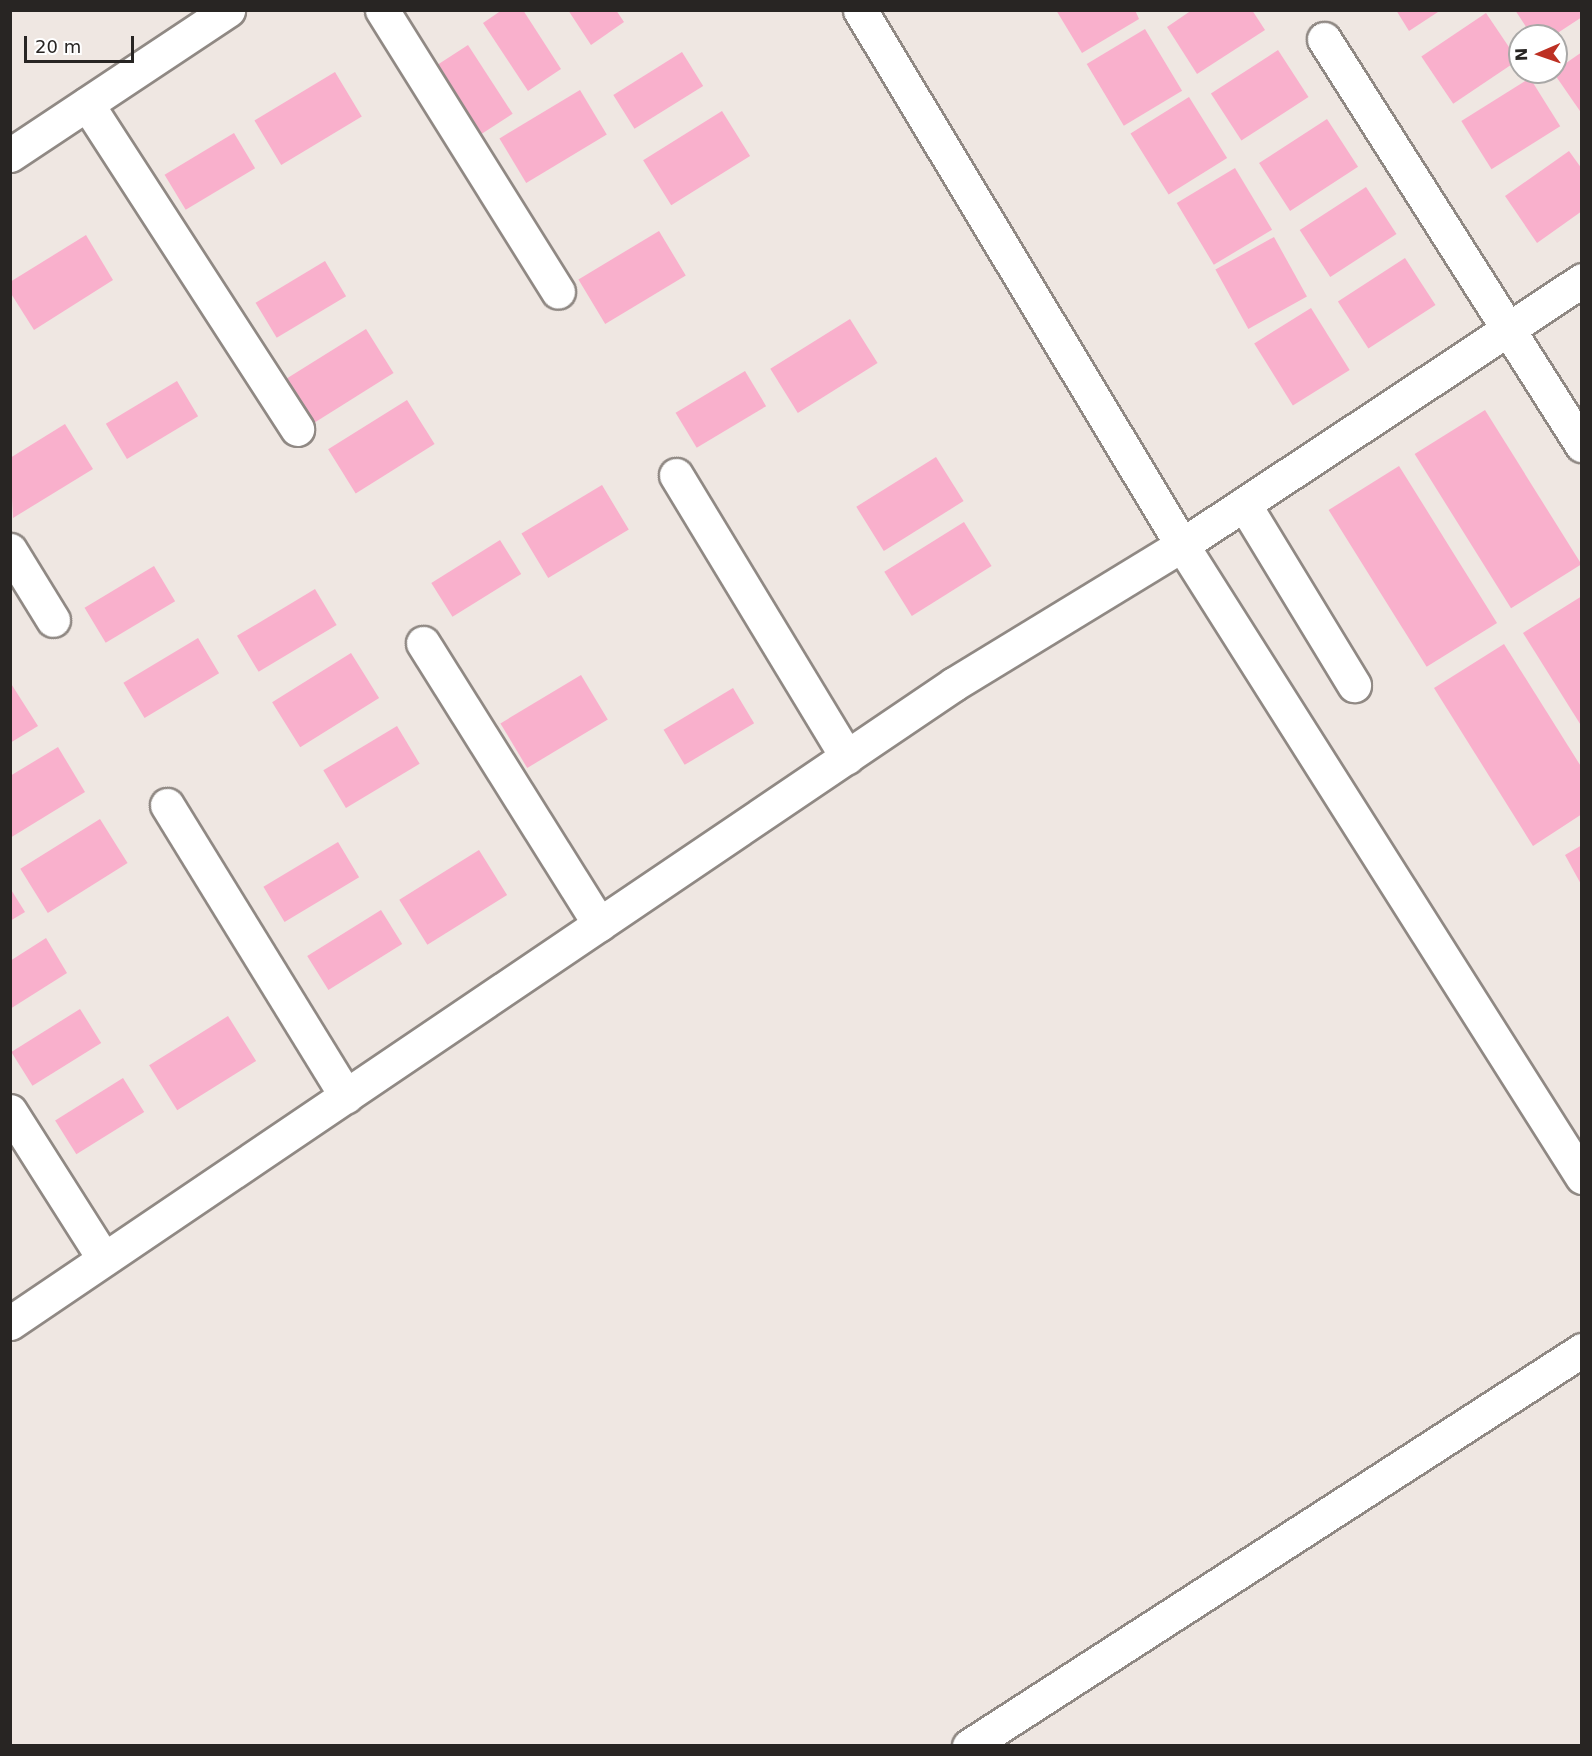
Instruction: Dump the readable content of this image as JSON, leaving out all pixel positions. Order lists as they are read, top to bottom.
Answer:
{
  "scale_bar": "20 m",
  "north": "left"
}
